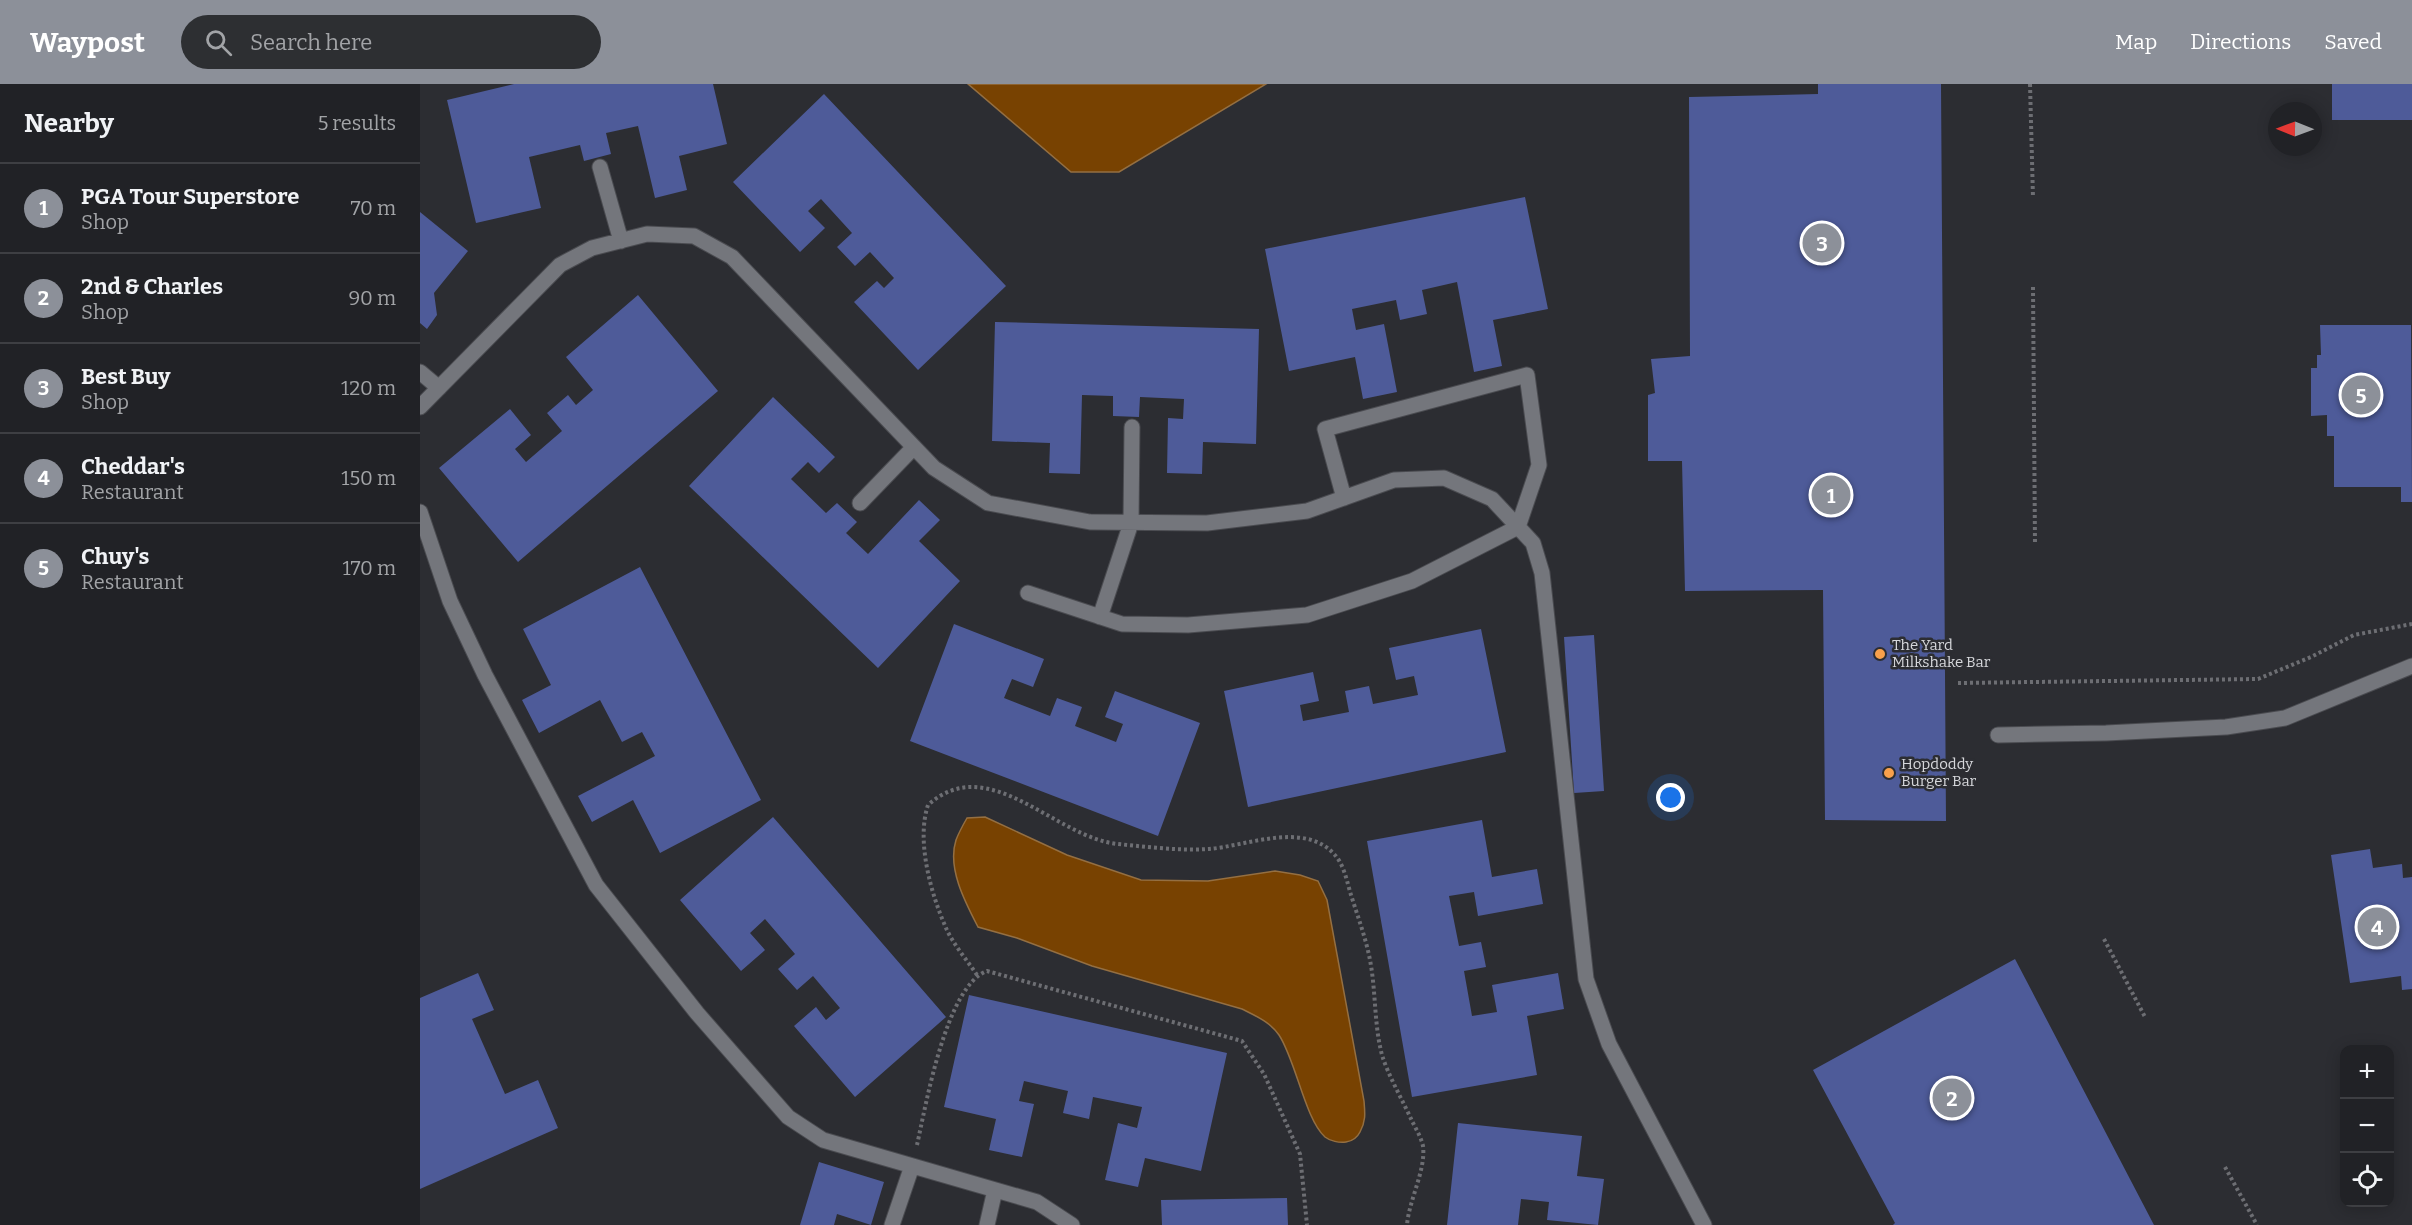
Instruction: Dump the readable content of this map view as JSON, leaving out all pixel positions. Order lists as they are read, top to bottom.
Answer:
{
  "places": ["The Yard Milkshake Bar", "Hopdoddy Burger Bar"],
  "north": "left",
  "page": {
    "header": "Waypost",
    "search": "Search here",
    "nav": ["Map", "Directions", "Saved"],
    "heading": ["Nearby", "5 results"],
    "list": [
      {
        "mark": "1",
        "name": "PGA Tour Superstore",
        "note": "Shop",
        "value": "70 m"
      },
      {
        "mark": "2",
        "name": "2nd & Charles",
        "note": "Shop",
        "value": "90 m"
      },
      {
        "mark": "3",
        "name": "Best Buy",
        "note": "Shop",
        "value": "120 m"
      },
      {
        "mark": "4",
        "name": "Cheddar's",
        "note": "Restaurant",
        "value": "150 m"
      },
      {
        "mark": "5",
        "name": "Chuy's",
        "note": "Restaurant",
        "value": "170 m"
      }
    ],
    "pins": [
      "3",
      "5",
      "1",
      "4",
      "2"
    ],
    "map_buttons": ["+", "−"]
  }
}
